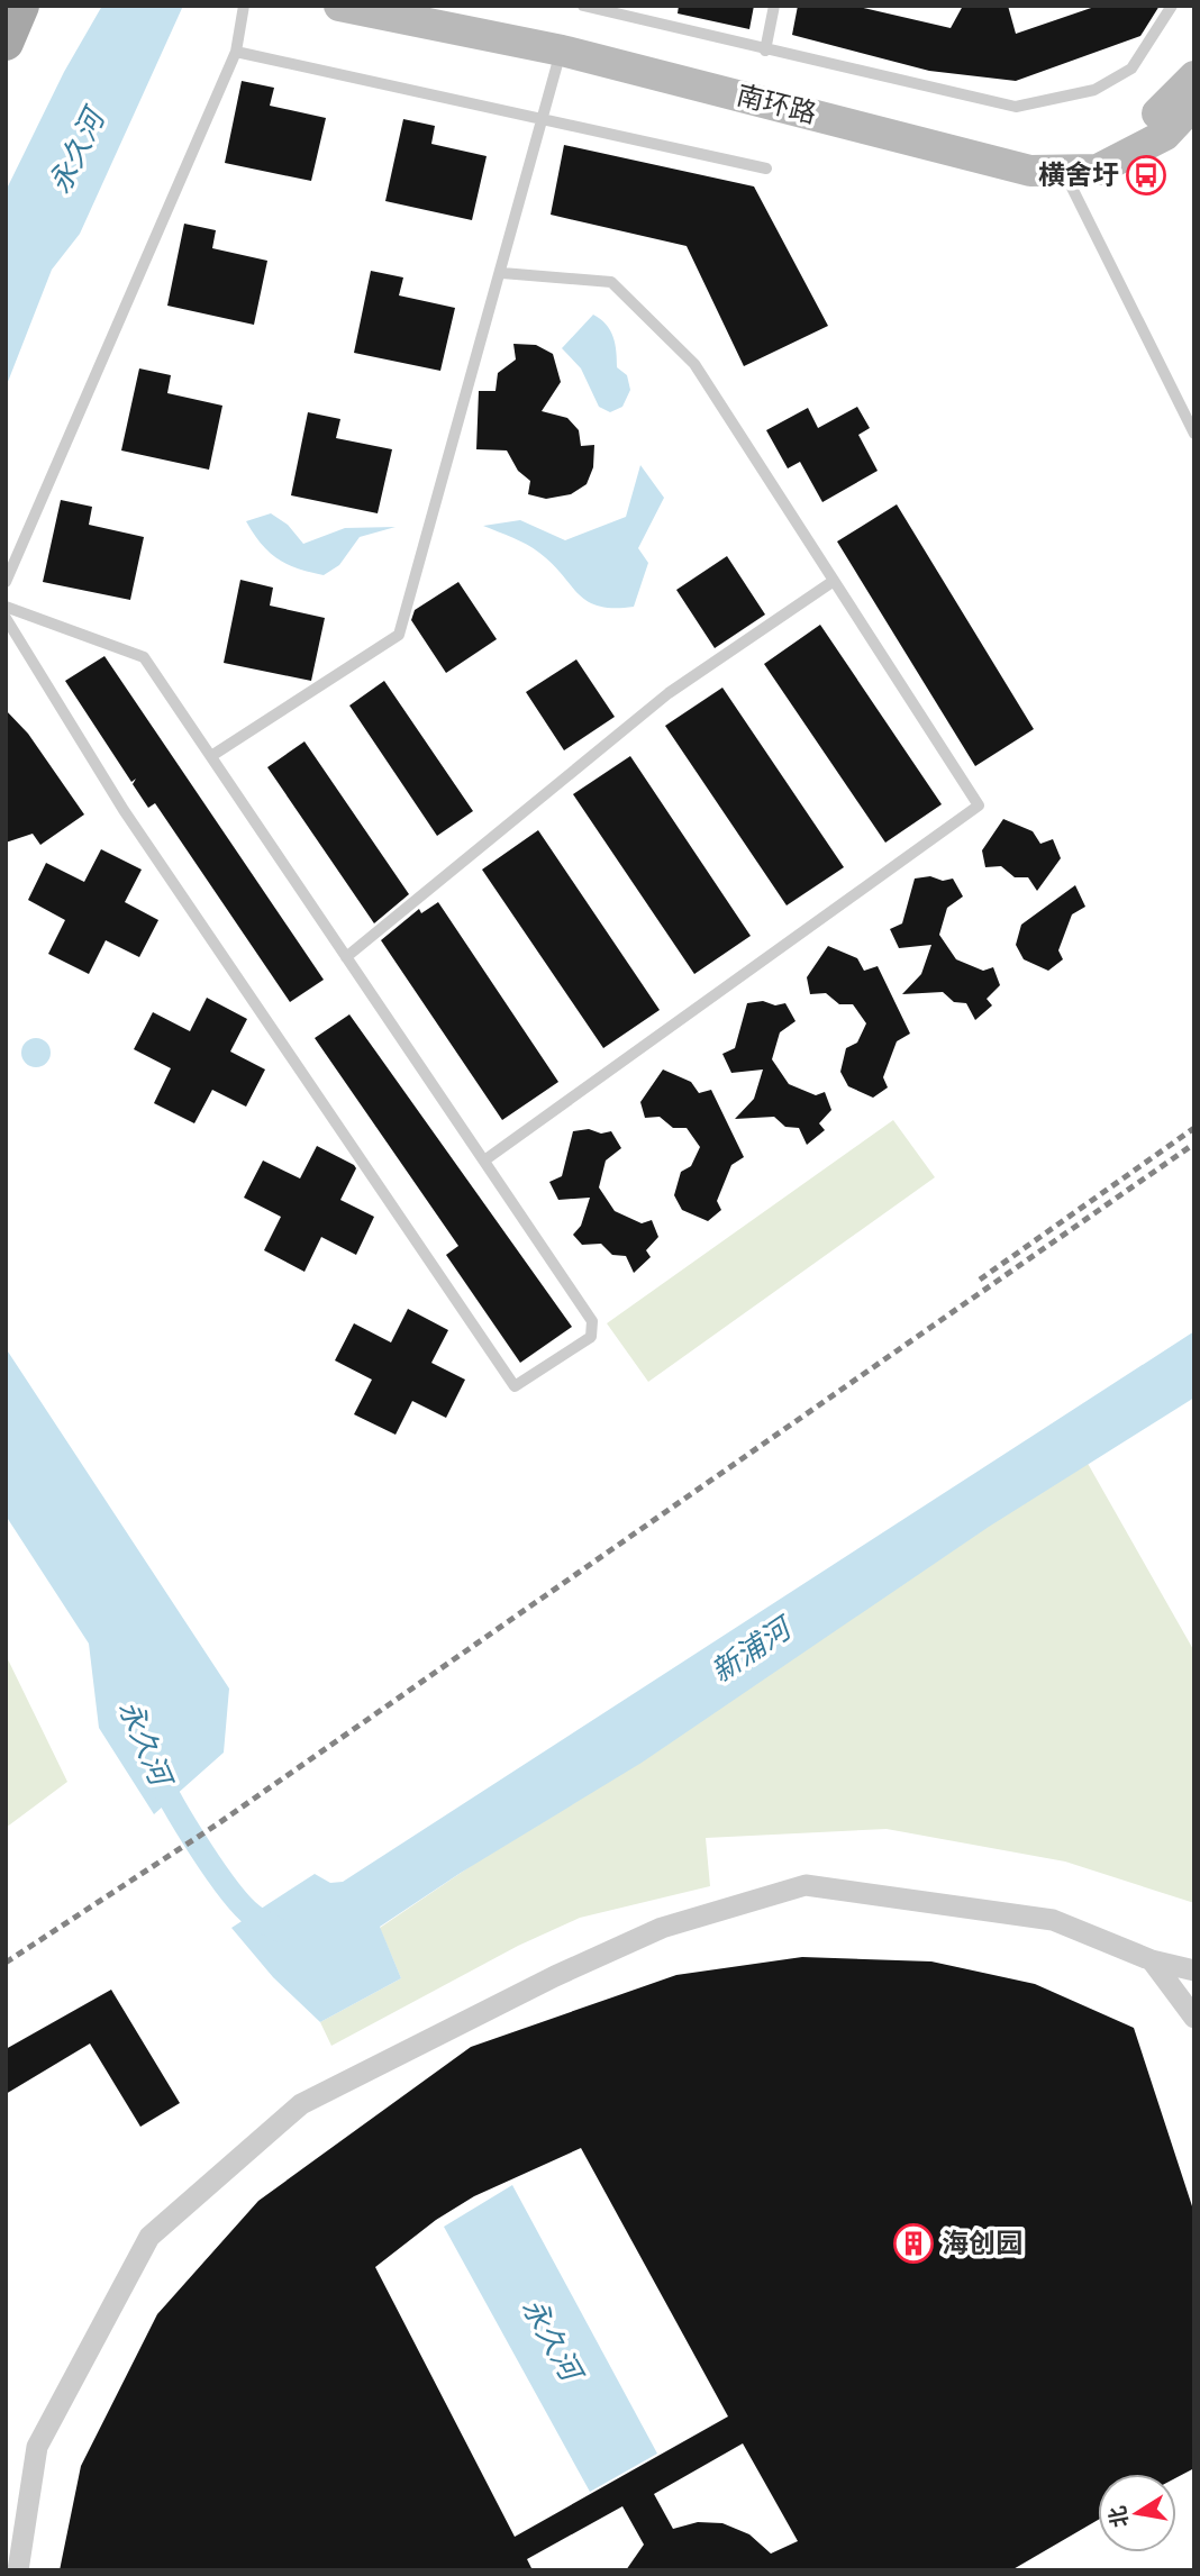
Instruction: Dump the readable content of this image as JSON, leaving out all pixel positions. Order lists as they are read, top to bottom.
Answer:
{
  "streets": {
    "main road": ["南环路"]
  },
  "water": ["永久河", "新浦河"],
  "places": {
    "bus stop": ["横舍圩"],
    "building": ["海创园"]
  },
  "north": "left"
}
